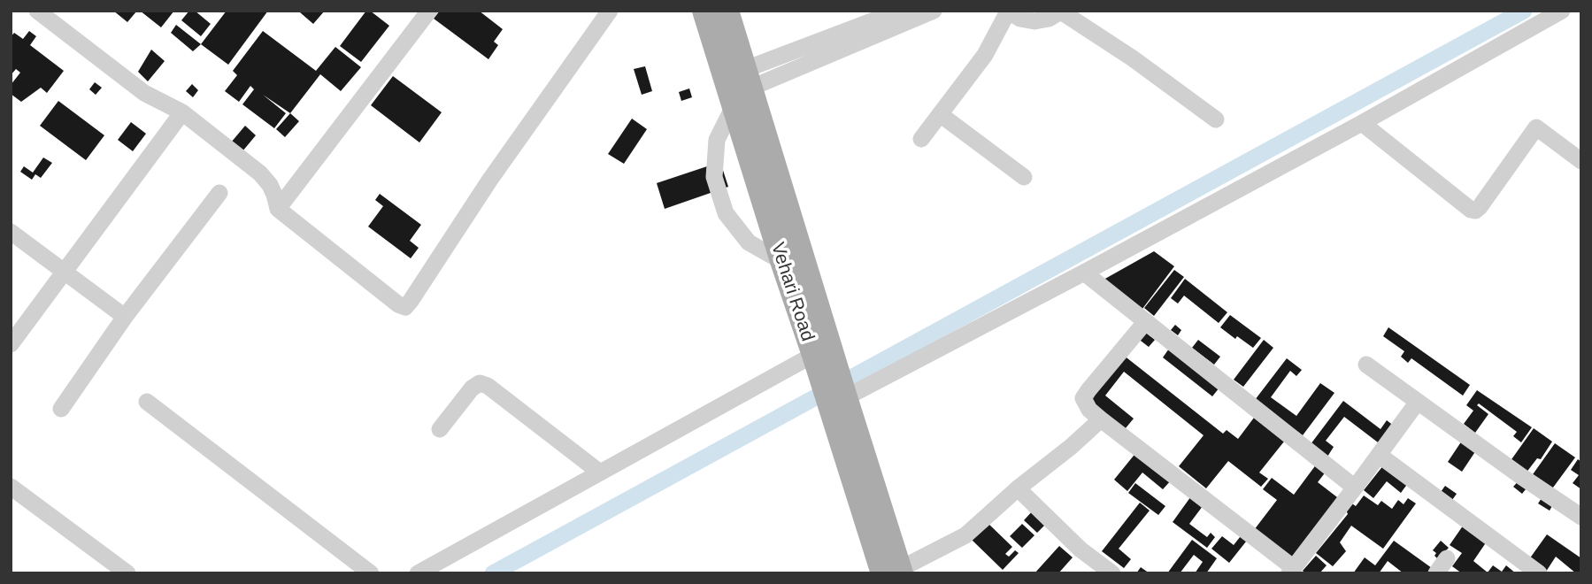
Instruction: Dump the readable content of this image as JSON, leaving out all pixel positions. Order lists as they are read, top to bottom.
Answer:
{
  "streets": {
    "main road": ["Vehari Road"]
  }
}
